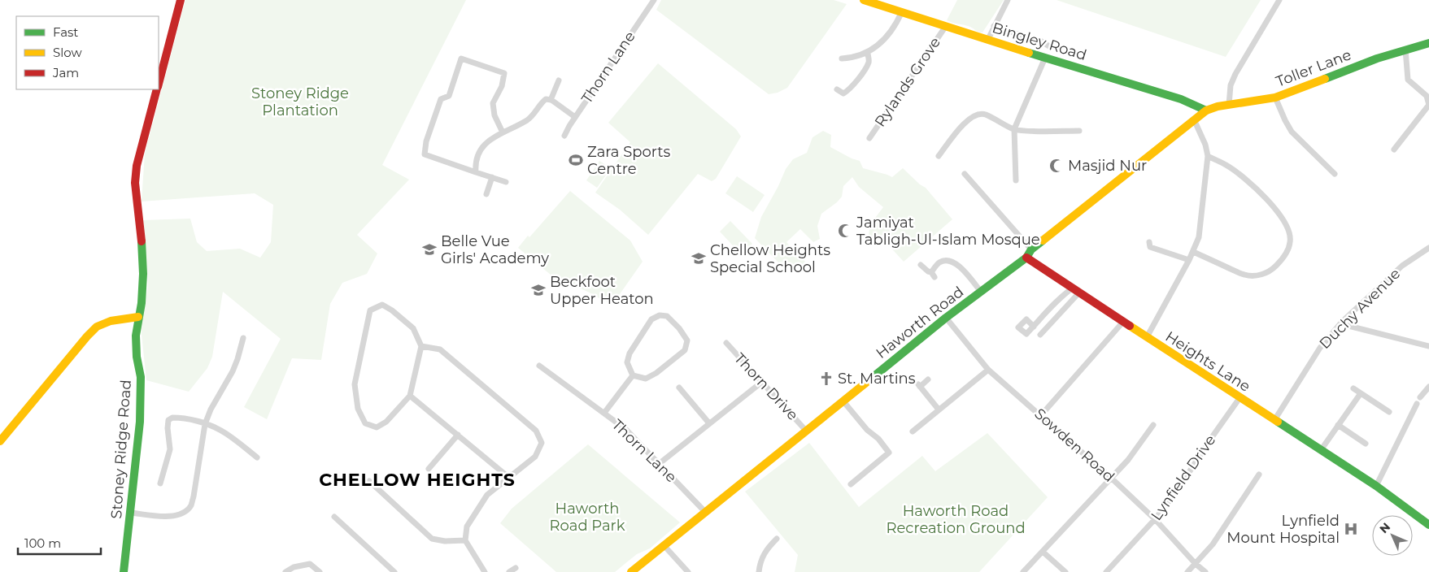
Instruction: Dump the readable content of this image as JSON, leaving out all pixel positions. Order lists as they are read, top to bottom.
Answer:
{
  "streets": {
    "main road": [
      "Bingley Road",
      "Toller Lane",
      "Haworth Road",
      "Heights Lane",
      "Stoney Ridge Road"
    ],
    "street": [
      "Thorn Lane",
      "Rylands Grove",
      "Duchy Avenue",
      "Thorn Drive",
      "Sowden Road",
      "Lynfield Drive"
    ]
  },
  "crossings": [
    ["Bingley Road", "Toller Lane"],
    ["Bingley Road", "Rylands Grove"],
    ["Bingley Road", "Haworth Road"],
    ["Thorn Lane", "Haworth Road"],
    ["Toller Lane", "Haworth Road"],
    ["Duchy Avenue", "Heights Lane"],
    ["Haworth Road", "Heights Lane"],
    ["Haworth Road", "Thorn Drive"],
    ["Haworth Road", "Sowden Road"],
    ["Heights Lane", "Lynfield Drive"],
    ["Sowden Road", "Lynfield Drive"]
  ],
  "districts": ["CHELLOW HEIGHTS"],
  "parks": ["Stoney Ridge Plantation", "Haworth Road Park", "Haworth Road Recreation Ground"],
  "places": {
    "sports": ["Zara Sports Centre"],
    "mosque": ["Masjid Nur", "Jamiyat Tabligh-Ul-Islam Mosque"],
    "school or university": ["Belle Vue Girls' Academy", "Chellow Heights Special School", "Beckfoot Upper Heaton"],
    "church": ["St. Martins"],
    "hospital": ["Lynfield Mount Hospital"]
  },
  "legend": ["Fast", "Slow", "Jam"],
  "scale_bar": "100 m",
  "north": "top left"
}
